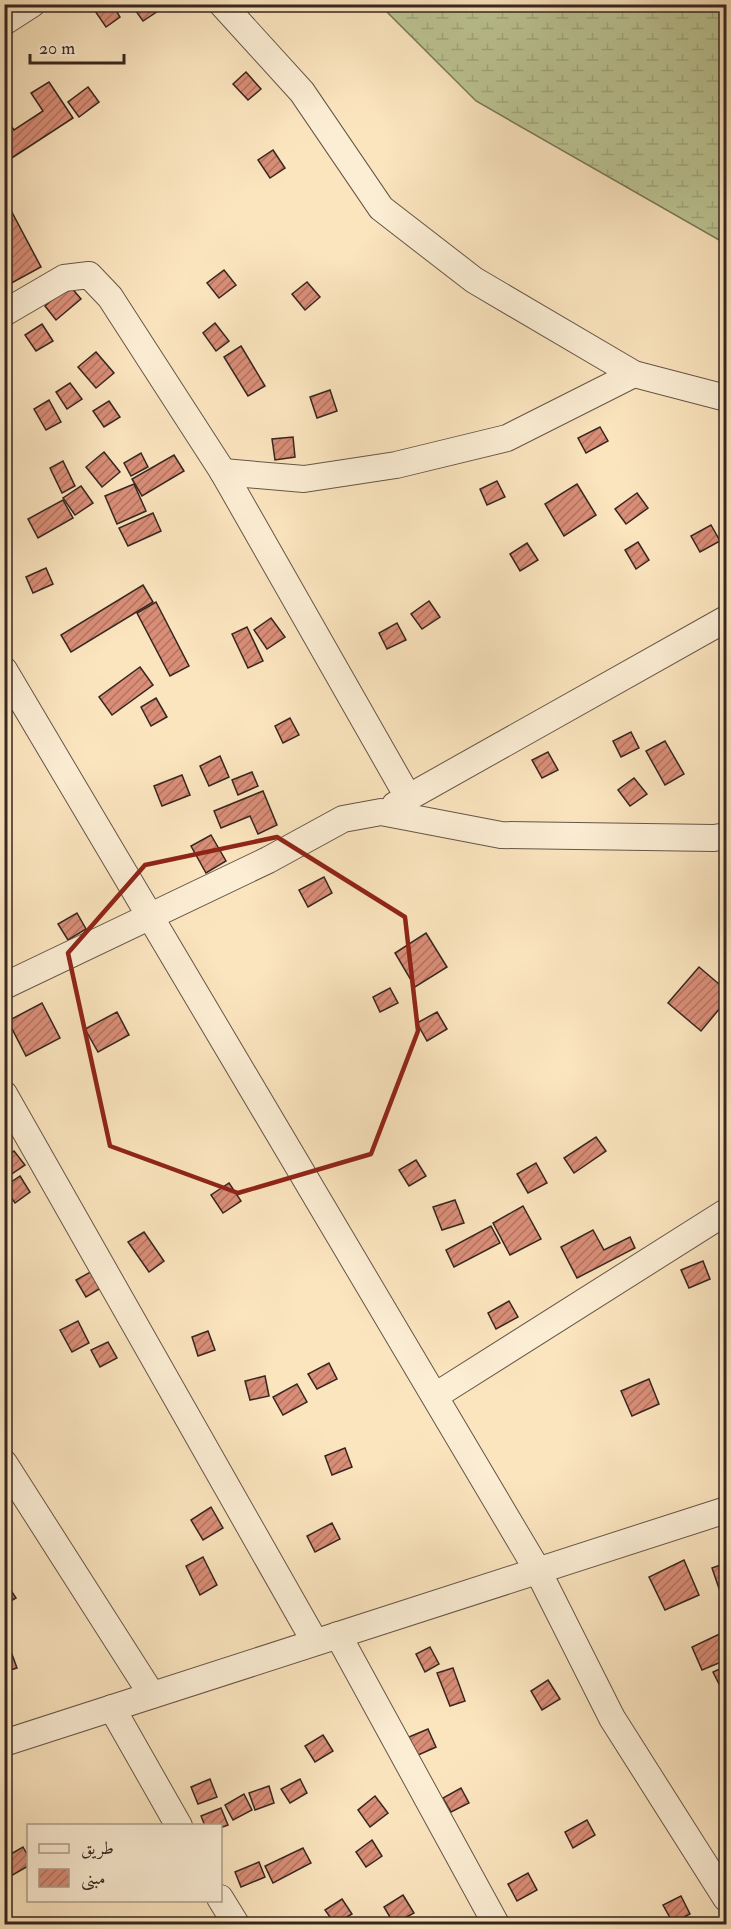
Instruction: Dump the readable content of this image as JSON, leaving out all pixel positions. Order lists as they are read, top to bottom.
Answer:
{
  "legend": ["طريق", "مبنى"],
  "scale_bar": "20 m"
}
